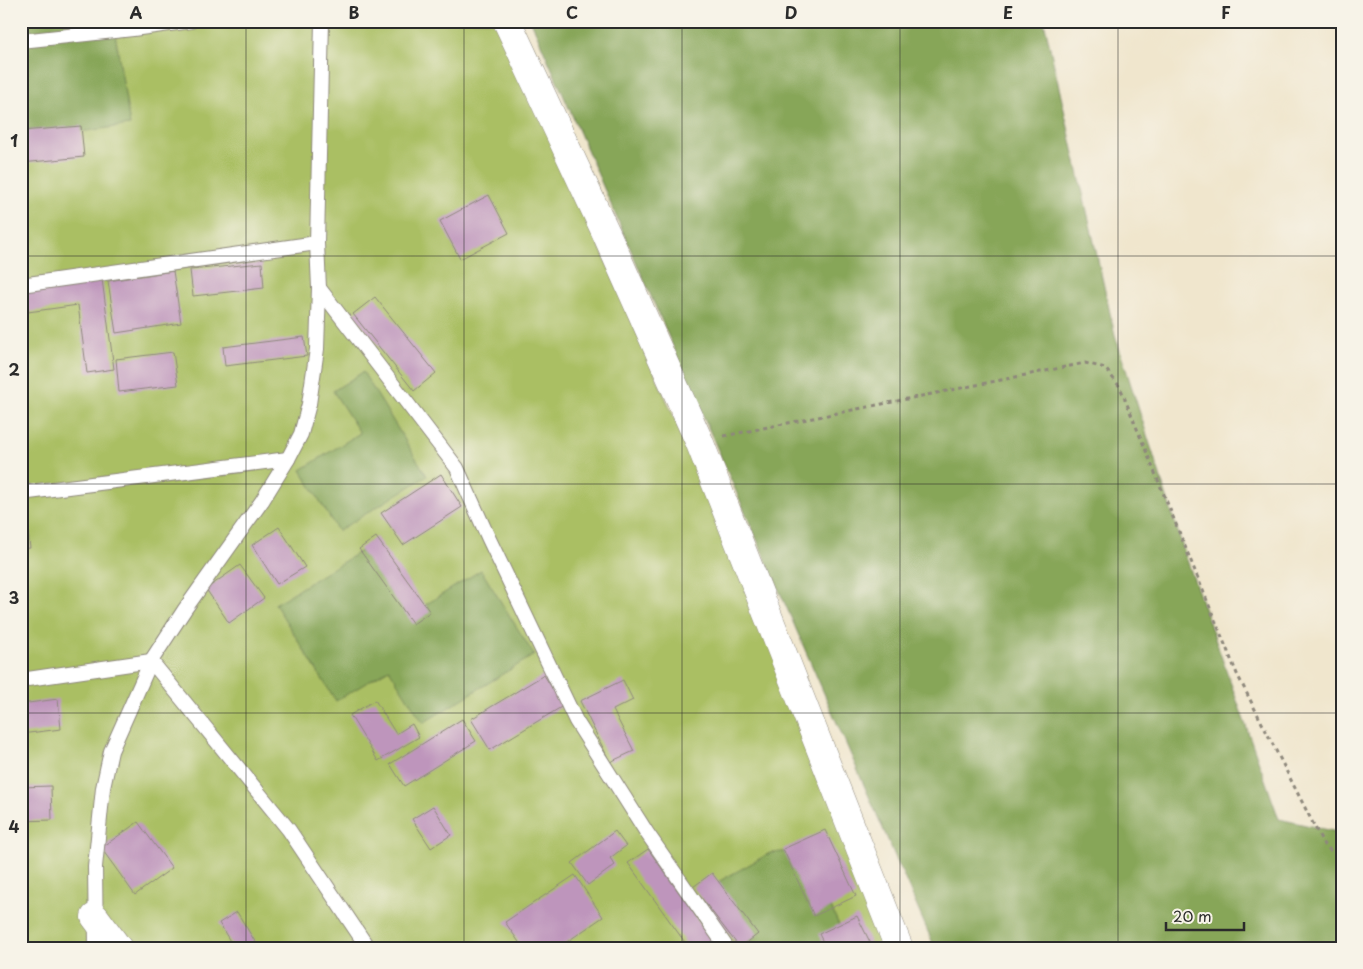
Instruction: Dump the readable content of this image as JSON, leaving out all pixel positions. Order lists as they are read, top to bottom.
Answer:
{
  "scale_bar": "20 m",
  "grid": {
    "columns": [
      "A",
      "B",
      "C",
      "D",
      "E",
      "F"
    ],
    "rows": [
      "1",
      "2",
      "3",
      "4"
    ]
  }
}
